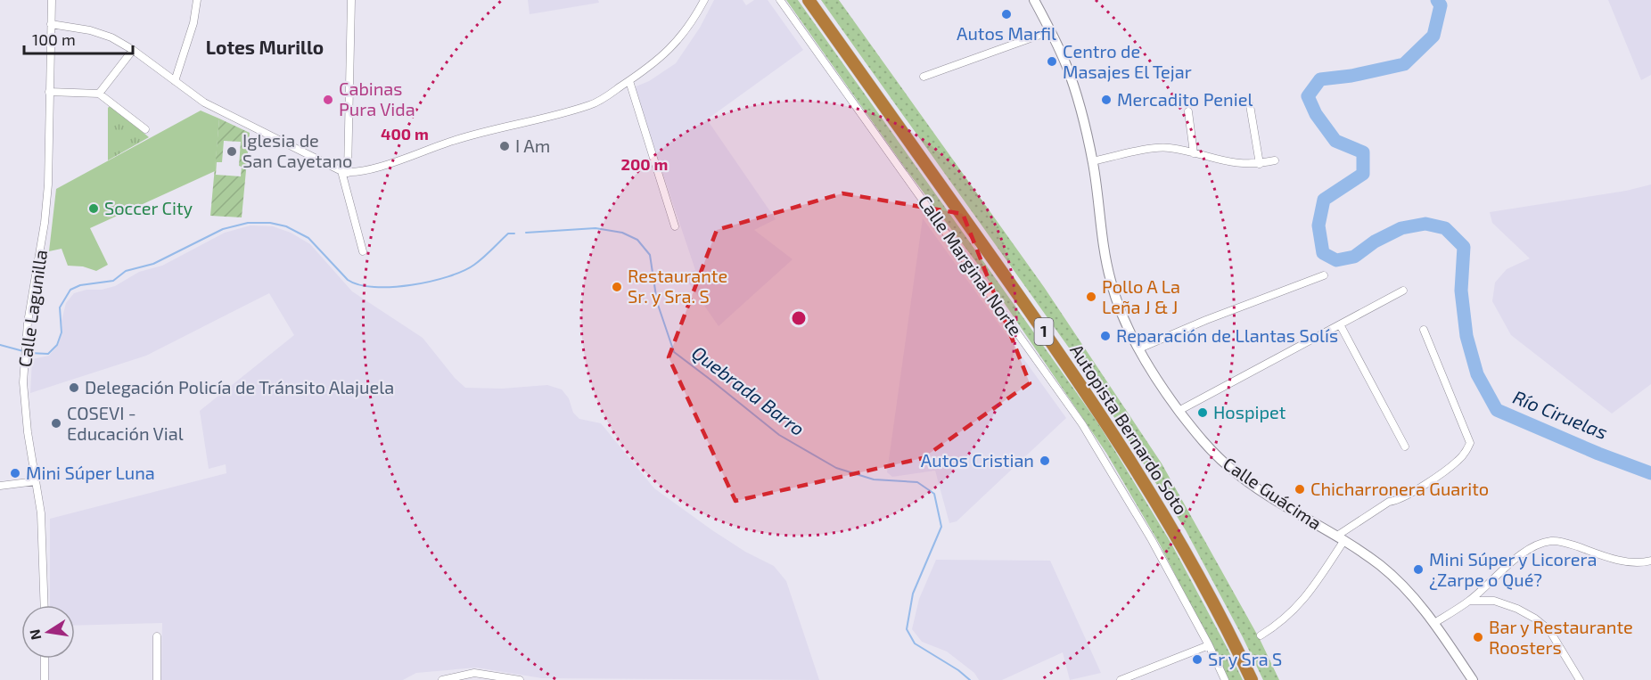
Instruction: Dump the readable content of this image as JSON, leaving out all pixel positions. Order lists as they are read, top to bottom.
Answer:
{
  "streets": {
    "highway": ["1", "Autopista Bernardo Soto"],
    "main road": ["Calle Guácima"],
    "street": ["Calle Marginal Norte", "Calle Lagunilla"]
  },
  "districts": ["Lotes Murillo"],
  "water": ["Quebrada Barro", "Río Ciruelas"],
  "places": [
    "Autos Marfil",
    "Centro de Masajes El Tejar",
    "Cabinas Pura Vida",
    "Mercadito Peniel",
    "I Am",
    "Iglesia de San Cayetano",
    "Soccer City",
    "Restaurante Sr. y Sra. S",
    "Pollo A La Leña J & J",
    "Reparación de Llantas Solís",
    "Delegación Policía de Tránsito Alajuela",
    "Hospipet",
    "COSEVI - Educación Vial",
    "Autos Cristian",
    "Mini Súper Luna",
    "Chicharronera Guarito",
    "Mini Súper y Licorera ¿Zarpe o Qué?",
    "Bar y Restaurante Roosters",
    "Sr y Sra S"
  ],
  "scale_bar": "100 m",
  "north": "left",
  "rings": ["400 m", "200 m"]
}
